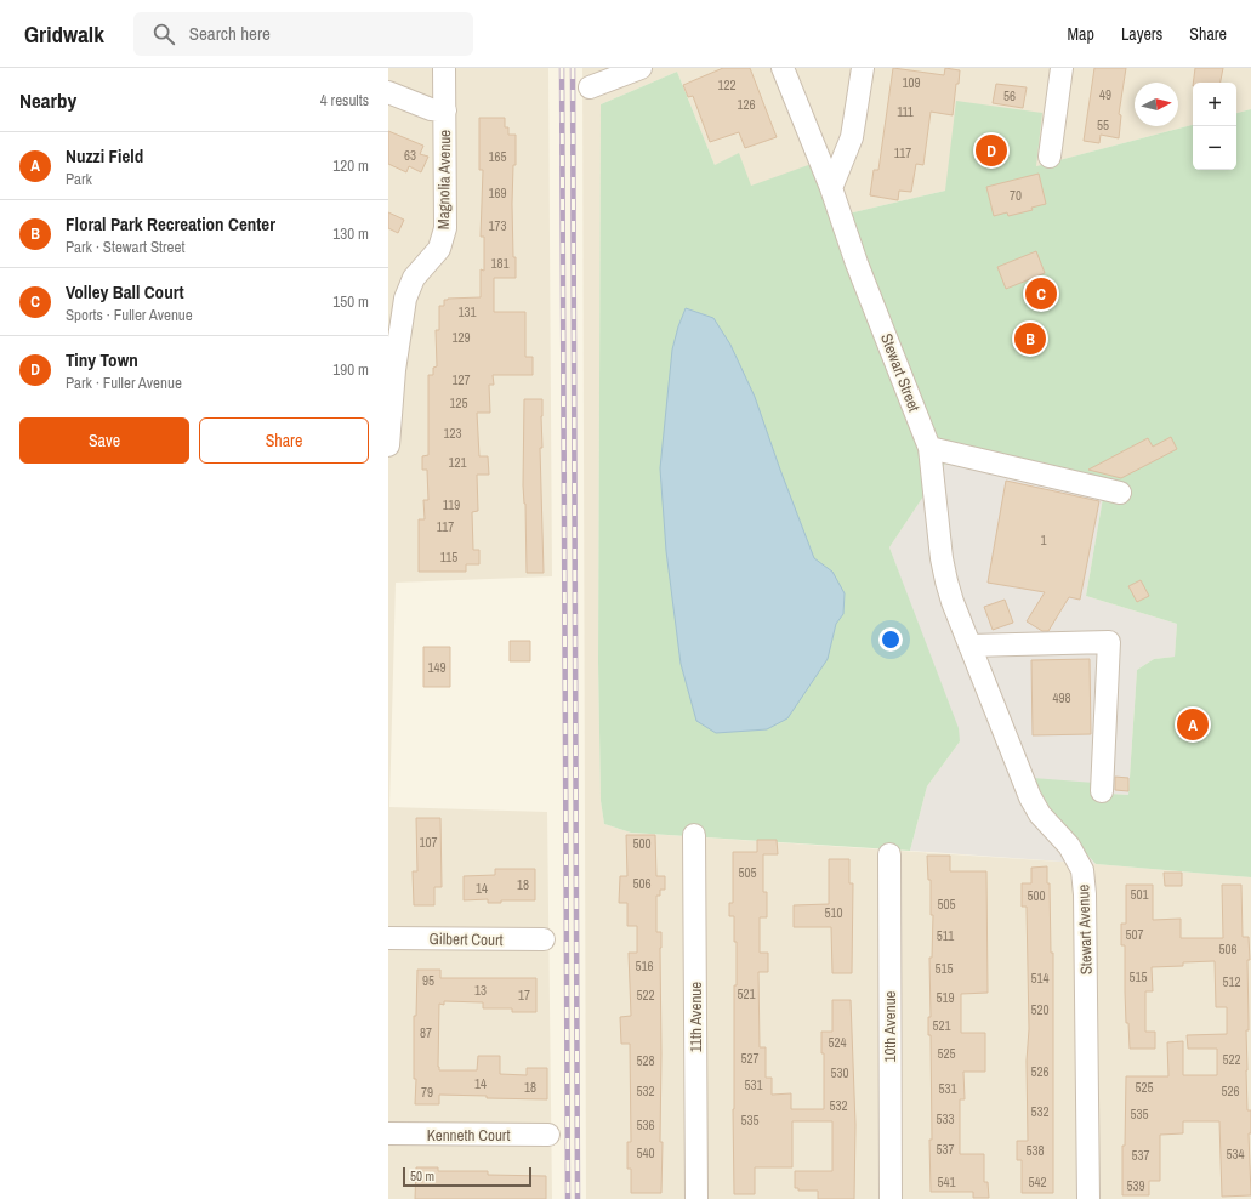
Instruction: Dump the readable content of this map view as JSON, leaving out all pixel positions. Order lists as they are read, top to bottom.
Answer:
{
  "streets": {
    "street": [
      "Magnolia Avenue",
      "Stewart Street",
      "Stewart Avenue",
      "Gilbert Court",
      "11th Avenue",
      "10th Avenue",
      "Kenneth Court"
    ]
  },
  "crossings": [
    ["Stewart Street", "Stewart Avenue"]
  ],
  "house_numbers": [
    "109",
    "122",
    "49",
    "56",
    "126",
    "111",
    "55",
    "117",
    "63",
    "165",
    "169",
    "70",
    "173",
    "181",
    "131",
    "129",
    "127",
    "125",
    "123",
    "121",
    "119",
    "117",
    "1",
    "115",
    "149",
    "498",
    "107",
    "500",
    "505",
    "506",
    "18",
    "14",
    "501",
    "500",
    "505",
    "510",
    "507",
    "511",
    "506",
    "516",
    "515",
    "515",
    "514",
    "95",
    "512",
    "13",
    "521",
    "17",
    "522",
    "519",
    "520",
    "521",
    "87",
    "524",
    "525",
    "527",
    "522",
    "528",
    "526",
    "530",
    "14",
    "531",
    "18",
    "525",
    "531",
    "532",
    "526",
    "79",
    "532",
    "532",
    "535",
    "533",
    "535",
    "536",
    "537",
    "538",
    "540",
    "534",
    "537",
    "541",
    "542",
    "539"
  ],
  "scale_bar": "50 m",
  "north": "right",
  "page": {
    "header": "Gridwalk",
    "search": "Search here",
    "nav": ["Map", "Layers", "Share"],
    "heading": ["Nearby", "4 results"],
    "map_buttons": ["+", "−"],
    "list": [
      {
        "mark": "A",
        "name": "Nuzzi Field",
        "note": "Park",
        "value": "120 m"
      },
      {
        "mark": "B",
        "name": "Floral Park Recreation Center",
        "note": "Park · Stewart Street",
        "value": "130 m"
      },
      {
        "mark": "C",
        "name": "Volley Ball Court",
        "note": "Sports · Fuller Avenue",
        "value": "150 m"
      },
      {
        "mark": "D",
        "name": "Tiny Town",
        "note": "Park · Fuller Avenue",
        "value": "190 m"
      }
    ],
    "pins": [
      "D",
      "C",
      "B",
      "A"
    ],
    "buttons": ["Save", "Share"],
    "scale": "50 m"
  }
}
